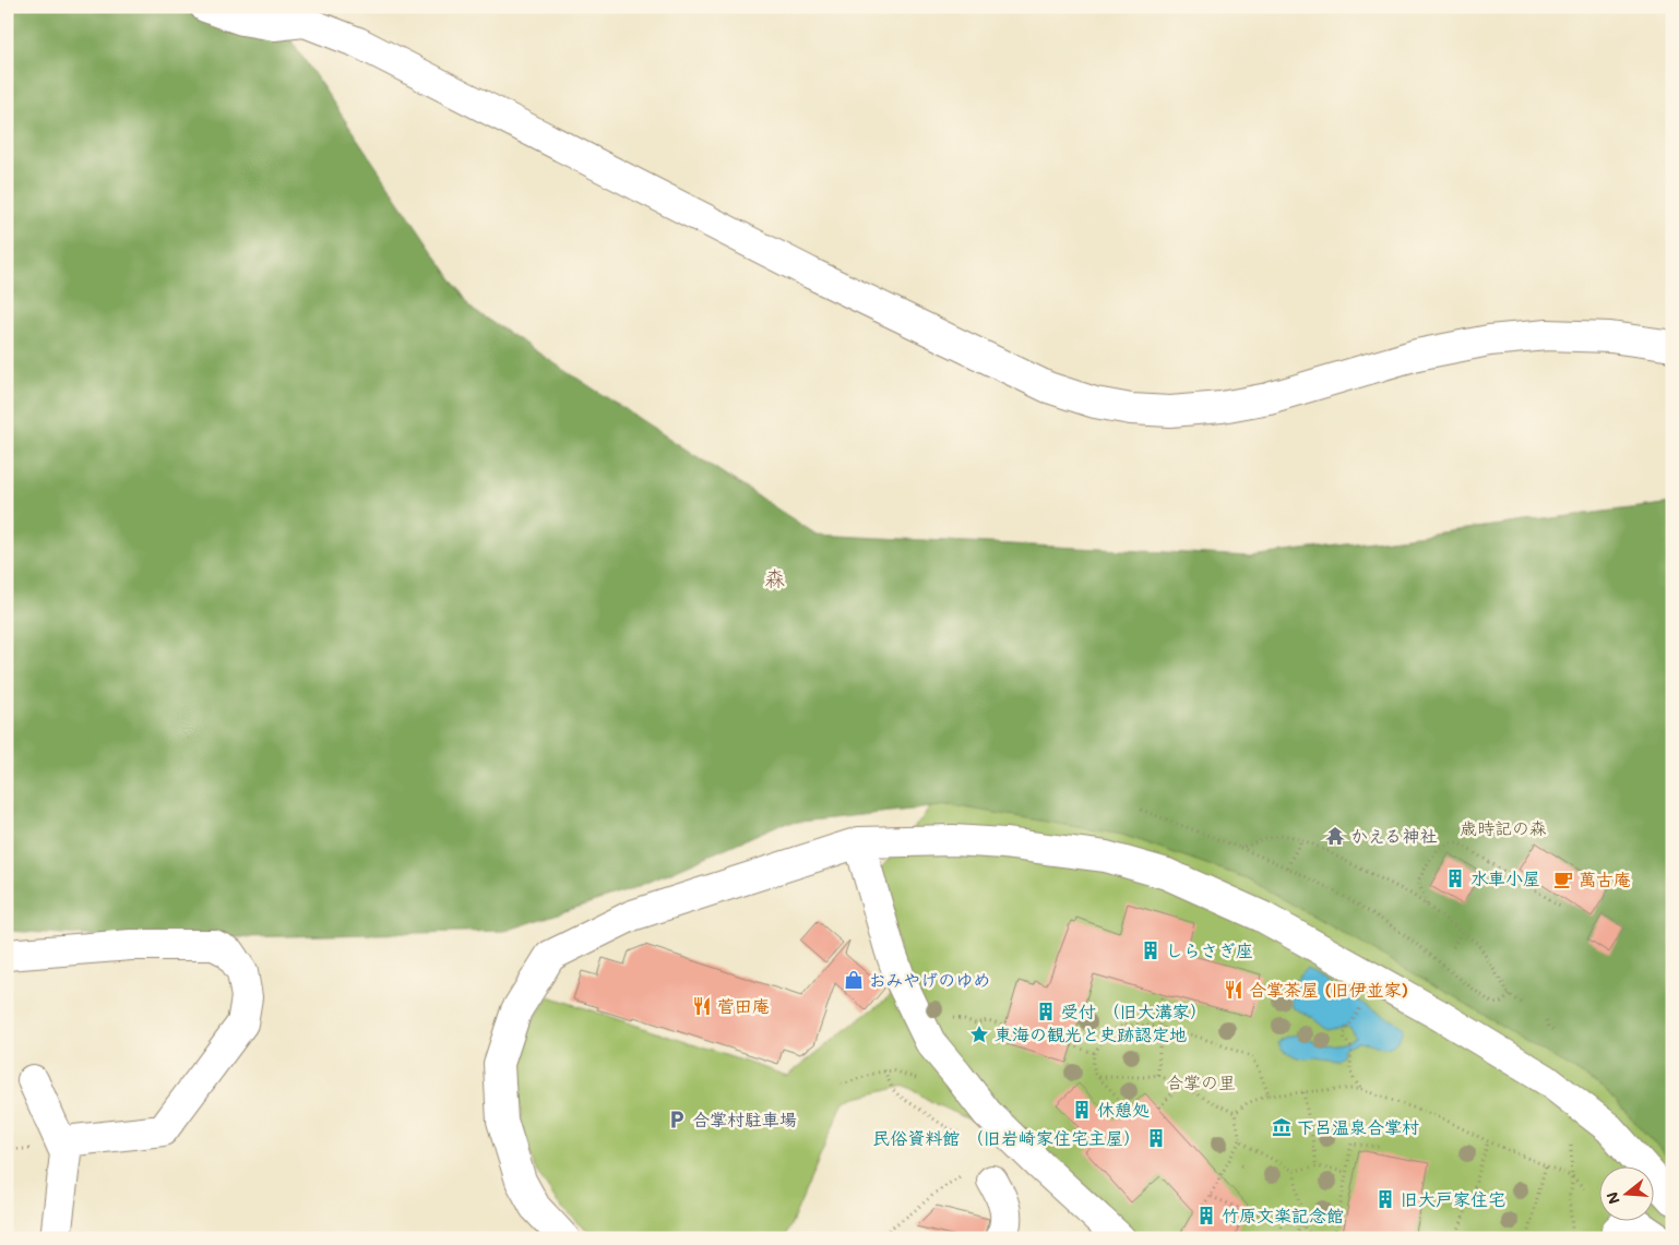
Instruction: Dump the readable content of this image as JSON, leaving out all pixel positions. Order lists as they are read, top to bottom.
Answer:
{
  "districts": ["森"],
  "parks": ["歳時記の森", "合掌の里"],
  "places": {
    "temple": ["かえる神社"],
    "building": [
      "水車小屋",
      "しらさぎ座",
      "受付 （旧大溝家）",
      "休憩処",
      "民俗資料館 （旧岩崎家住宅主屋）",
      "旧大戸家住宅",
      "竹原文楽記念館"
    ],
    "cafe": ["萬古庵"],
    "shop": ["おみやげのゆめ"],
    "restaurant": ["合掌茶屋 (旧伊並家)", "菅田庵"],
    "place": ["東海の観光と史跡認定地"],
    "parking": ["合掌村駐車場"],
    "museum": ["下呂温泉合掌村"]
  },
  "north": "left"
}
